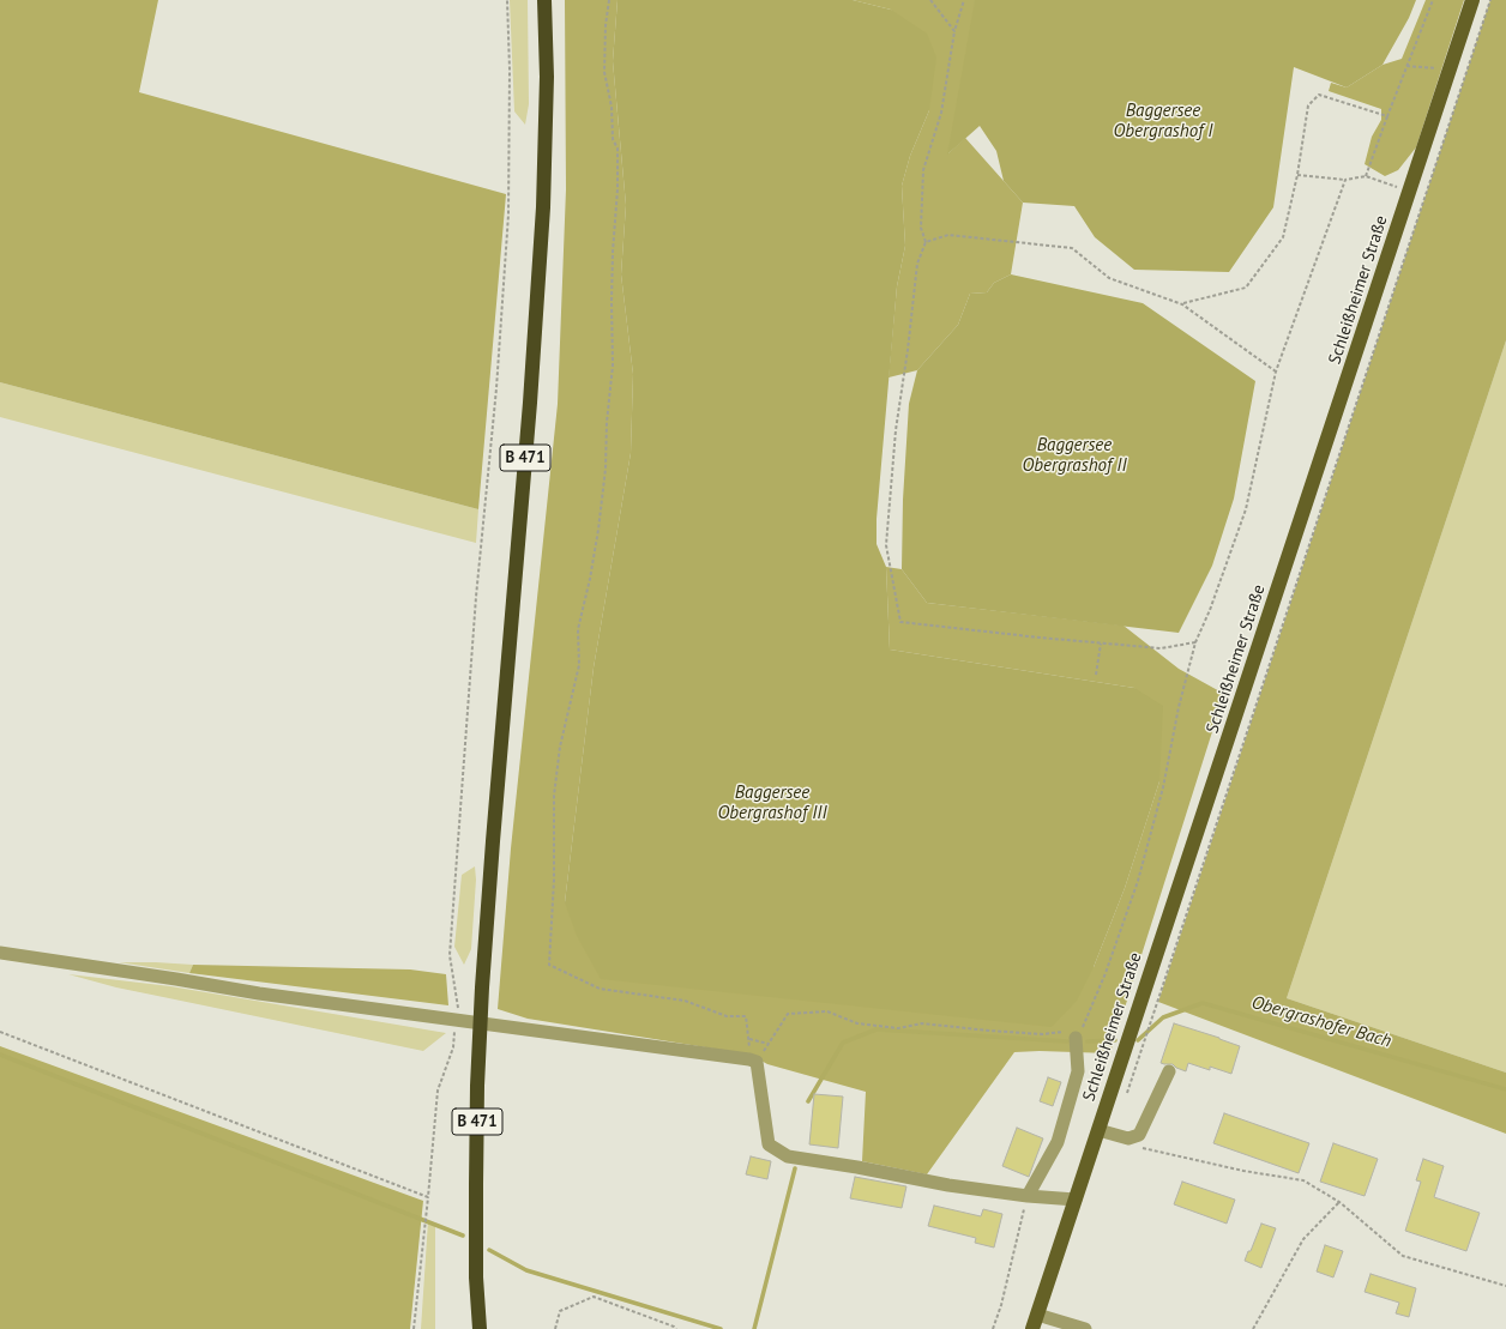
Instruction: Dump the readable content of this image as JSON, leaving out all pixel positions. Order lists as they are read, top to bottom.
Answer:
{
  "streets": {
    "highway": ["B 471"],
    "main road": ["Schleißheimer Straße"]
  },
  "water": [
    "Baggersee Obergrashof I",
    "Baggersee Obergrashof II",
    "Baggersee Obergrashof III",
    "Obergrashofer Bach"
  ]
}
